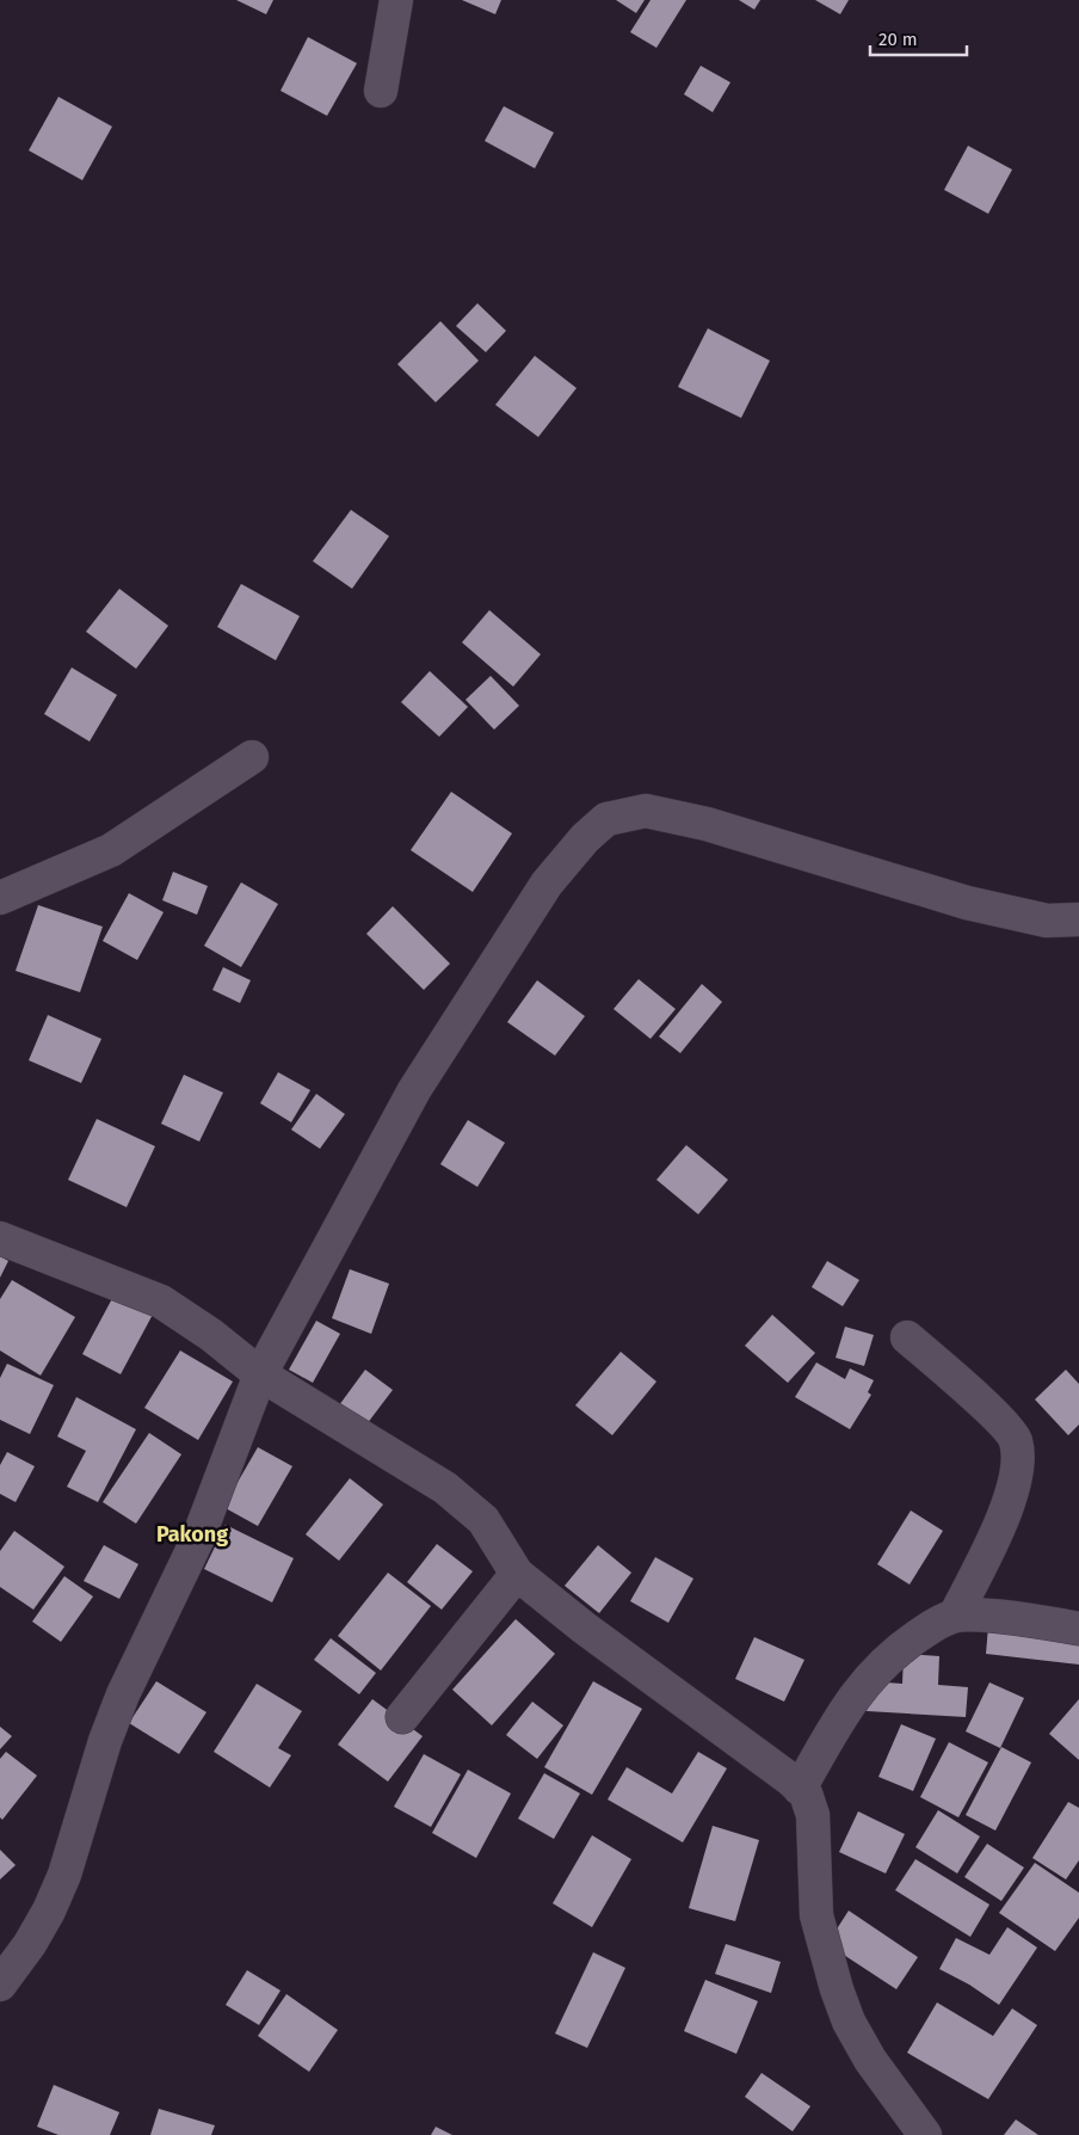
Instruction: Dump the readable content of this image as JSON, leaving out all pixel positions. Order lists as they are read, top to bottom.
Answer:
{
  "districts": ["Pakong"],
  "scale_bar": "20 m"
}
